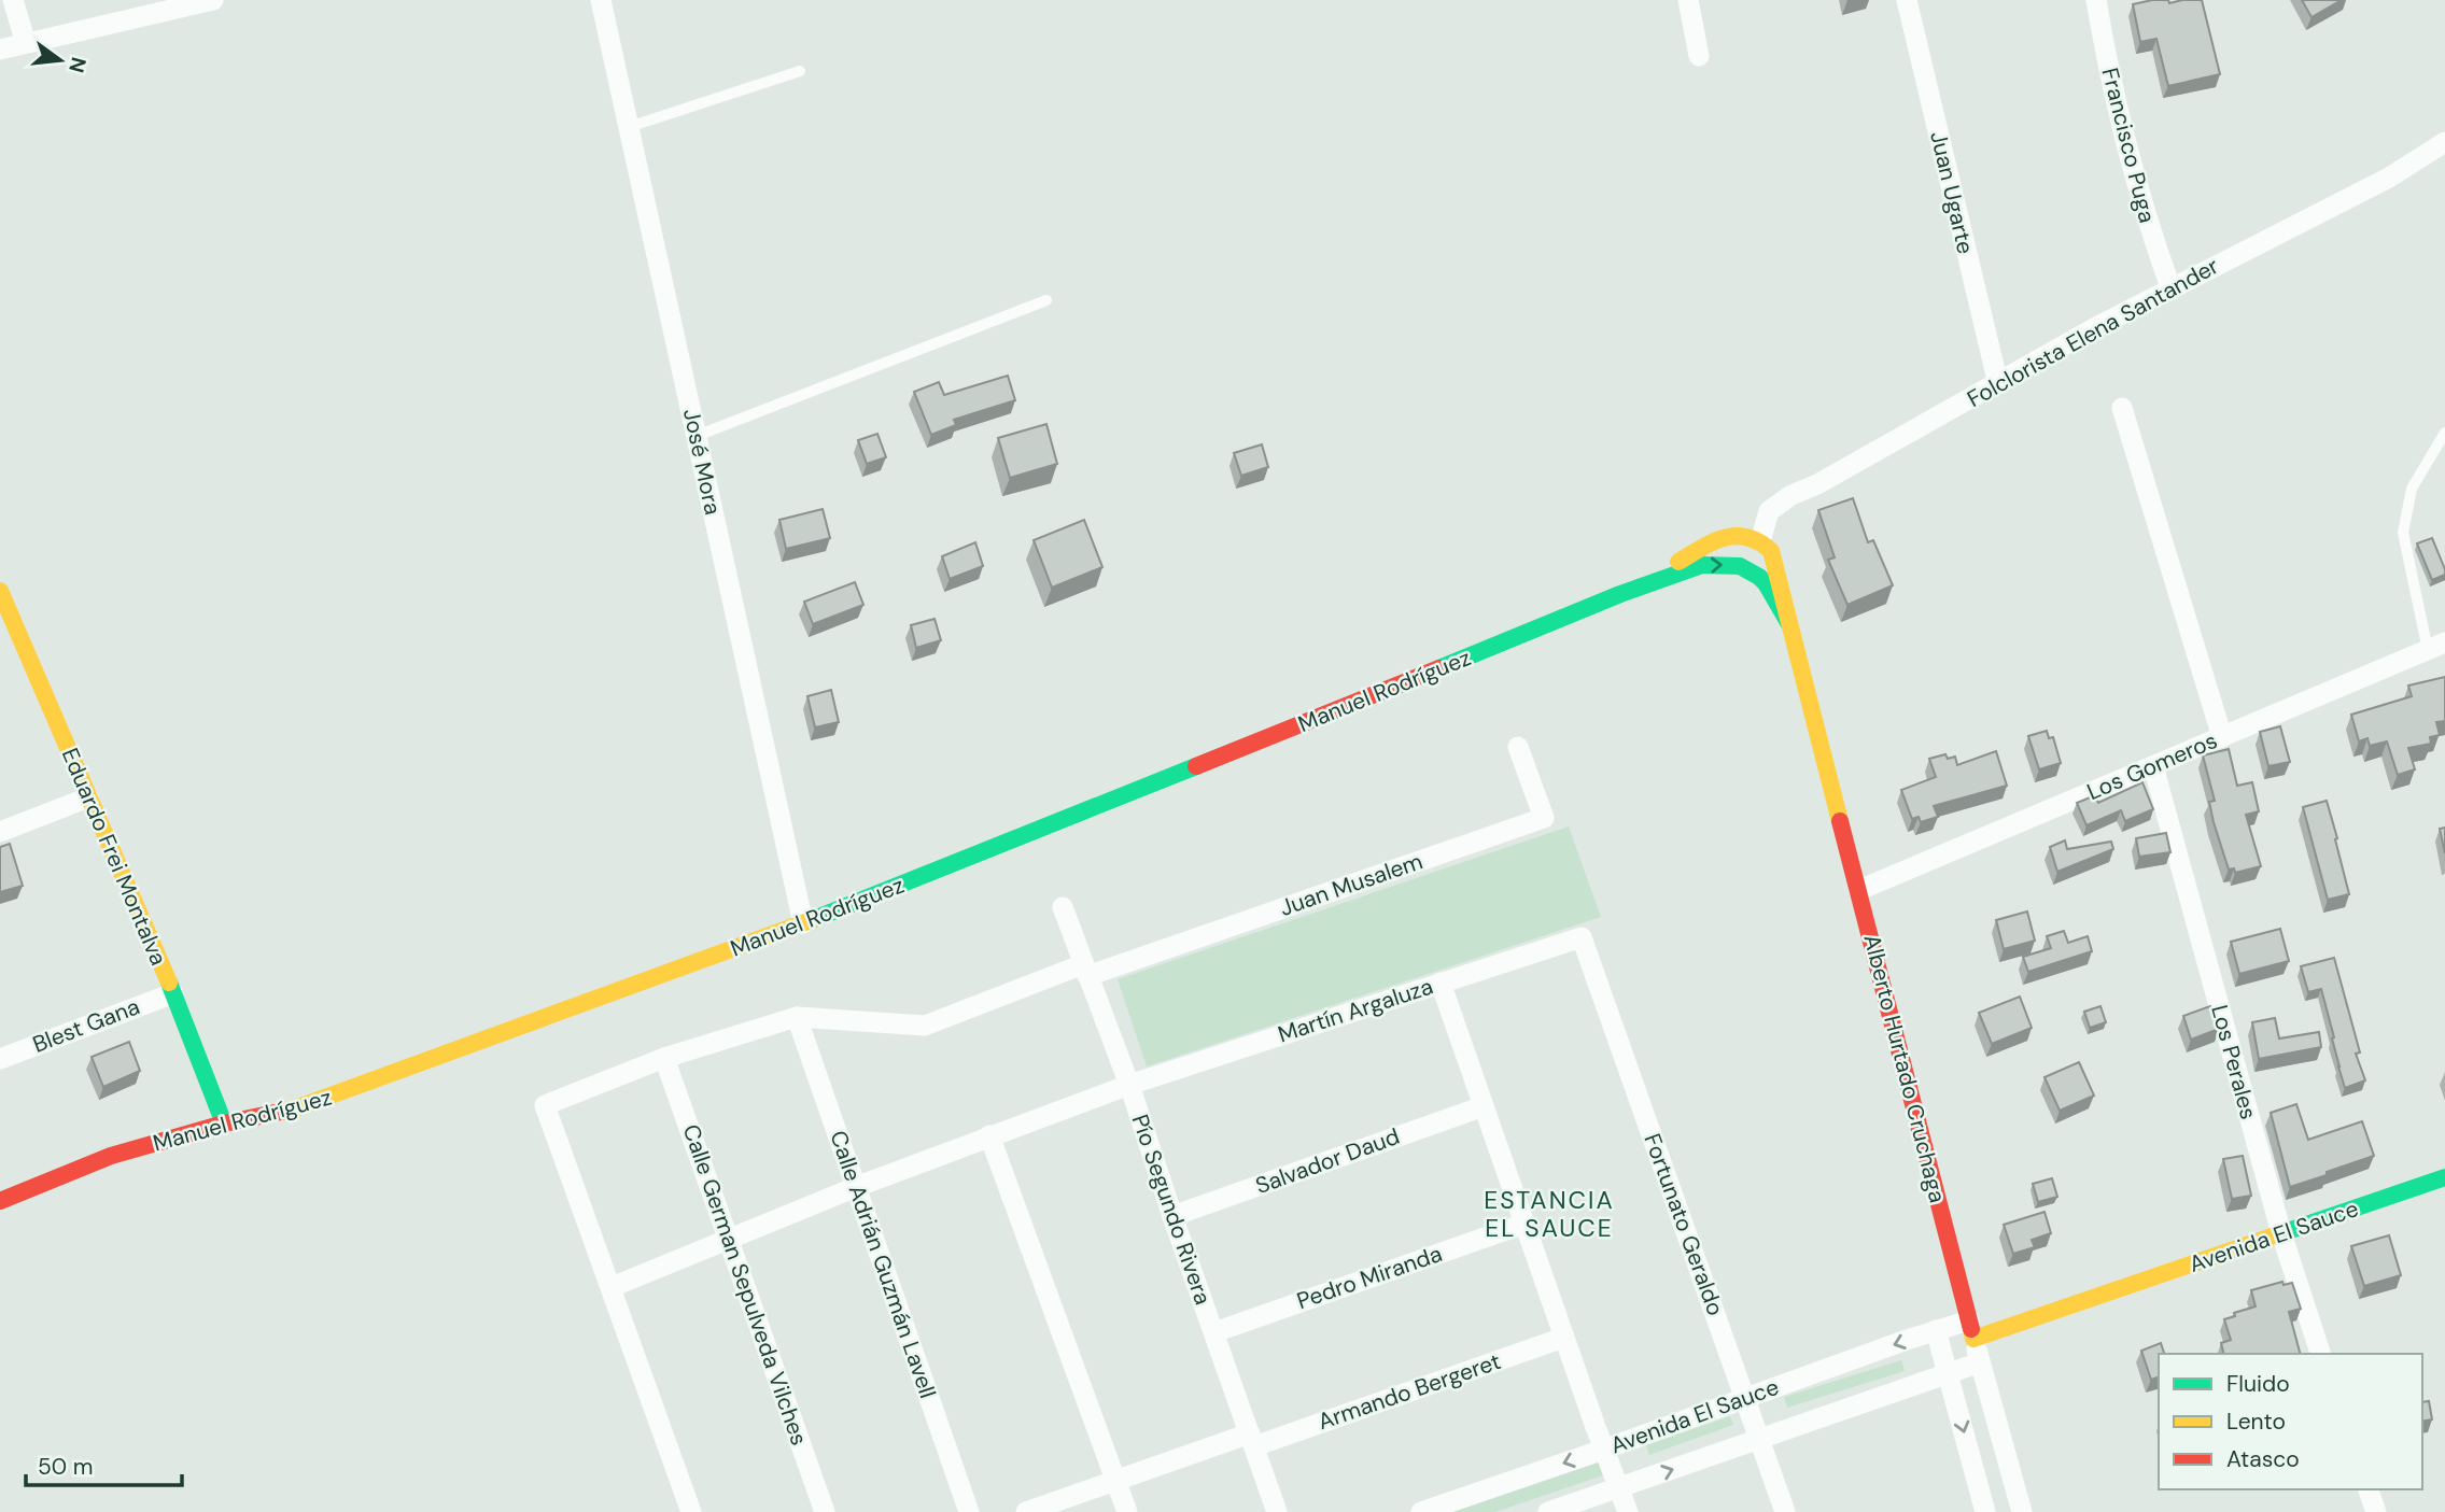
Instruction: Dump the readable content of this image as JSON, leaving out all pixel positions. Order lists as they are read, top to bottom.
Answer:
{
  "streets": {
    "street": [
      "Francisco Puga",
      "Juan Ugarte",
      "Folclorista Elena Santander",
      "José Mora",
      "Manuel Rodríguez",
      "Los Gomeros",
      "Eduardo Frei Montalva",
      "Juan Musalem",
      "Martín Argaluza",
      "Blest Gana",
      "Los Perales",
      "Alberto Hurtado Cruchaga",
      "Salvador Daud",
      "Pío Segundo Rivera",
      "Fortunato Geraldo",
      "Avenida El Sauce",
      "Calle Adrián Guzmán Lavell",
      "Pedro Miranda",
      "Calle German Sepulveda Vilches",
      "Armando Bergeret"
    ]
  },
  "crossings": [
    ["Francisco Puga", "Folclorista Elena Santander"],
    ["Juan Ugarte", "Folclorista Elena Santander"],
    ["Folclorista Elena Santander", "Manuel Rodríguez"],
    ["José Mora", "Manuel Rodríguez"],
    ["Manuel Rodríguez", "Eduardo Frei Montalva"],
    ["Manuel Rodríguez", "Alberto Hurtado Cruchaga"],
    ["Los Gomeros", "Los Perales"],
    ["Los Gomeros", "Alberto Hurtado Cruchaga"],
    ["Eduardo Frei Montalva", "Blest Gana"],
    ["Juan Musalem", "Pío Segundo Rivera"],
    ["Martín Argaluza", "Pío Segundo Rivera"],
    ["Martín Argaluza", "Fortunato Geraldo"],
    ["Martín Argaluza", "Calle Adrián Guzmán Lavell"],
    ["Martín Argaluza", "Calle German Sepulveda Vilches"],
    ["Los Perales", "Avenida El Sauce"],
    ["Alberto Hurtado Cruchaga", "Avenida El Sauce"],
    ["Salvador Daud", "Pío Segundo Rivera"],
    ["Pío Segundo Rivera", "Pedro Miranda"],
    ["Pío Segundo Rivera", "Armando Bergeret"],
    ["Fortunato Geraldo", "Avenida El Sauce"]
  ],
  "districts": ["ESTANCIA EL SAUCE"],
  "legend": ["Fluido", "Lento", "Atasco"],
  "scale_bar": "50 m",
  "north": "right"
}
